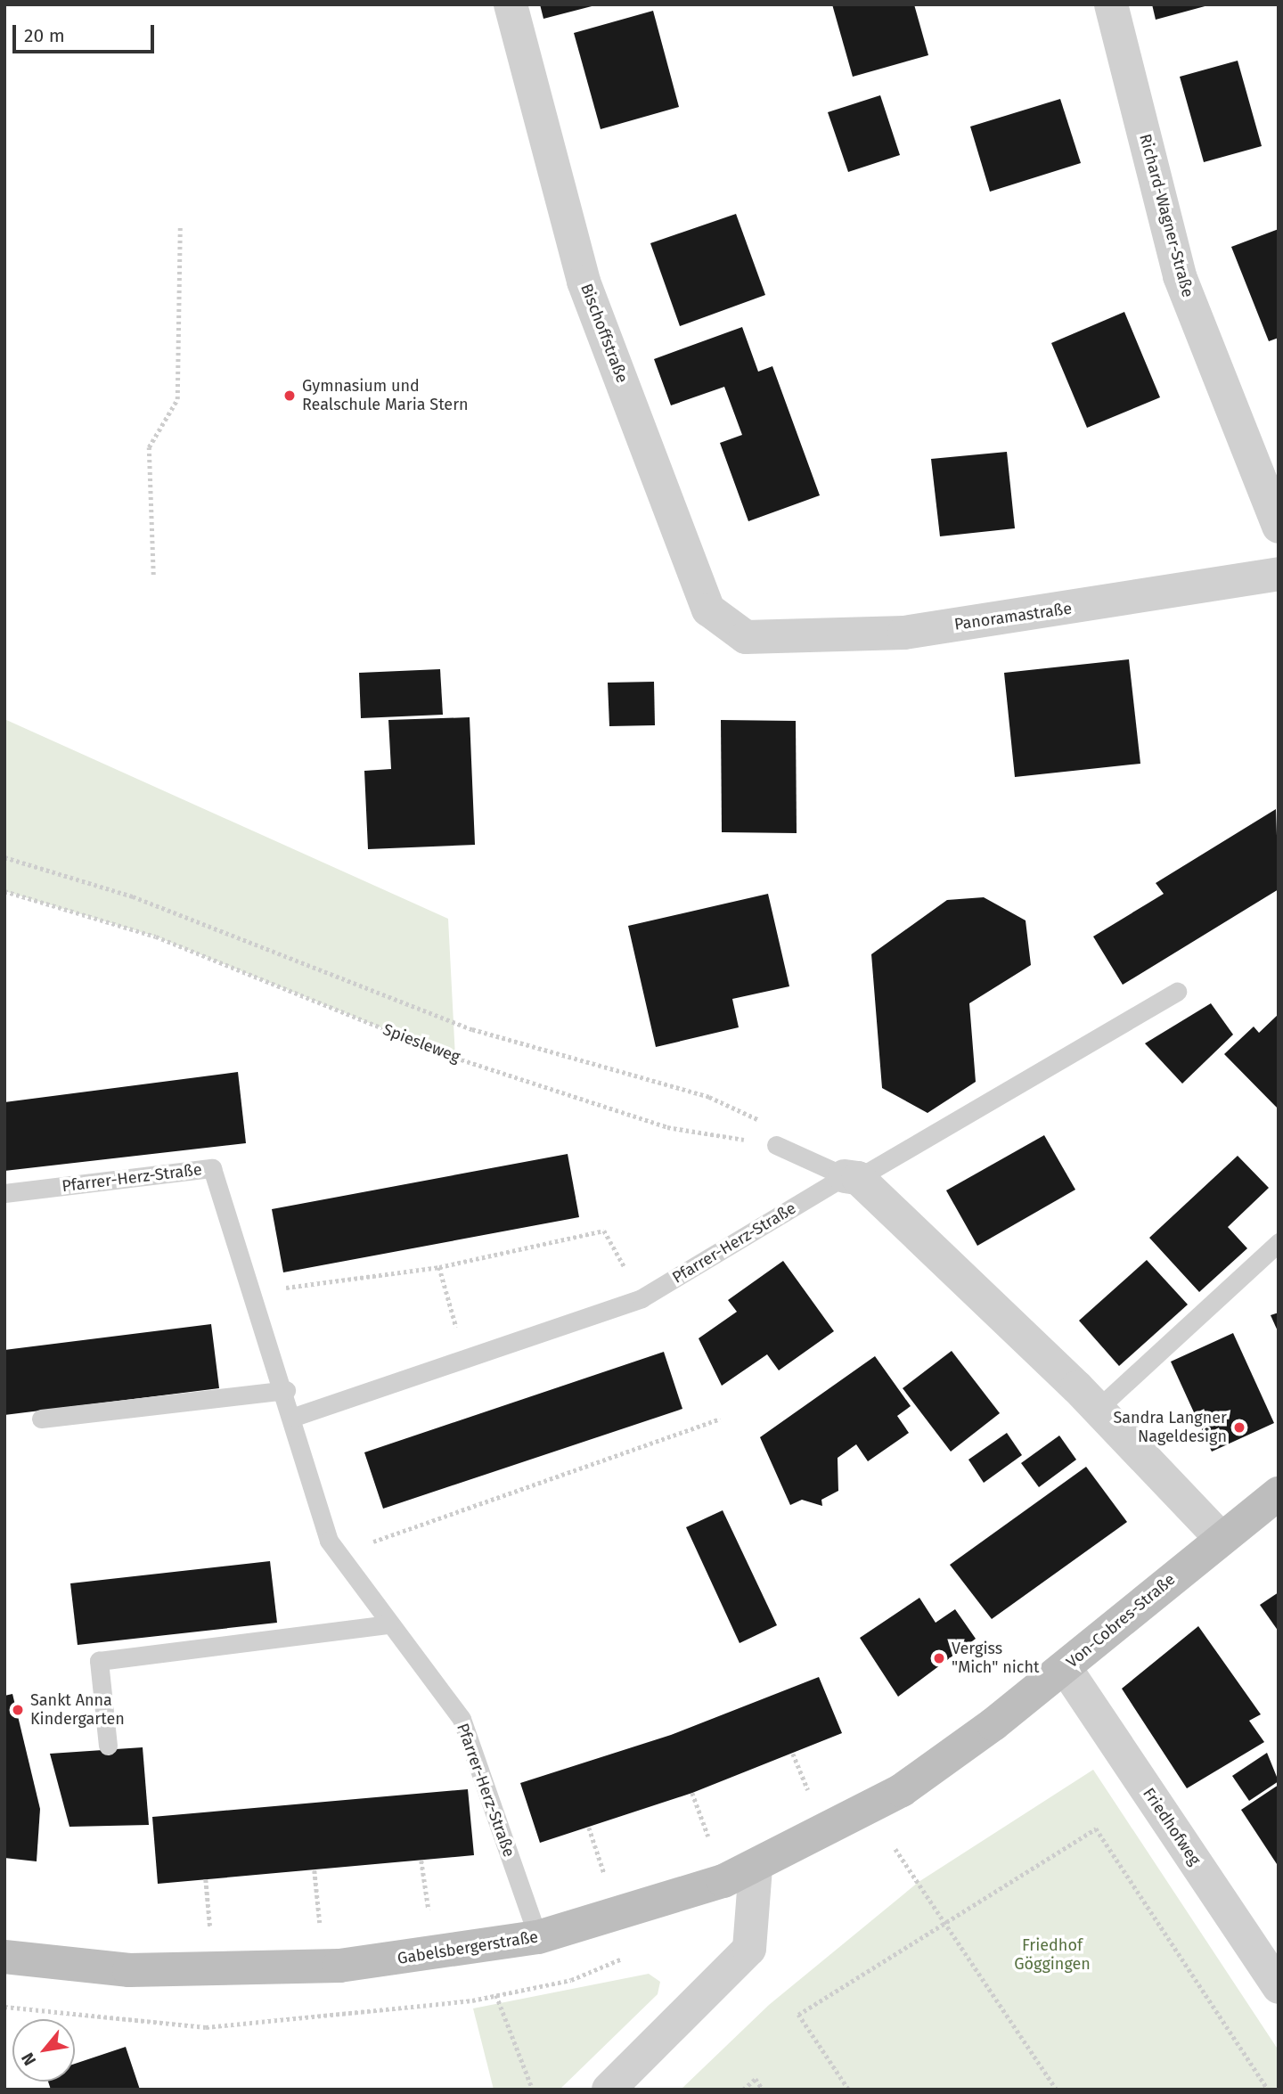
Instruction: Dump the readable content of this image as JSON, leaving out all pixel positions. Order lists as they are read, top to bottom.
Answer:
{
  "streets": {
    "street": [
      "Richard-Wagner-Straße",
      "Bischoffstraße",
      "Panoramastraße",
      "Von-Cobres-Straße",
      "Friedhofweg",
      "Gabelsbergerstraße"
    ],
    "lane": ["Pfarrer-Herz-Straße"],
    "path": ["Spiesleweg"]
  },
  "crossings": [
    ["Bischoffstraße", "Panoramastraße"],
    ["Pfarrer-Herz-Straße", "Gabelsbergerstraße"],
    ["Von-Cobres-Straße", "Friedhofweg"],
    ["Von-Cobres-Straße", "Gabelsbergerstraße"]
  ],
  "parks": ["Friedhof Göggingen"],
  "places": [
    "Gymnasium und Realschule Maria Stern",
    "Sandra Langner Nageldesign",
    "Vergiss \"Mich\" nicht",
    "Sankt Anna Kindergarten"
  ],
  "scale_bar": "20 m",
  "north": "bottom left"
}
